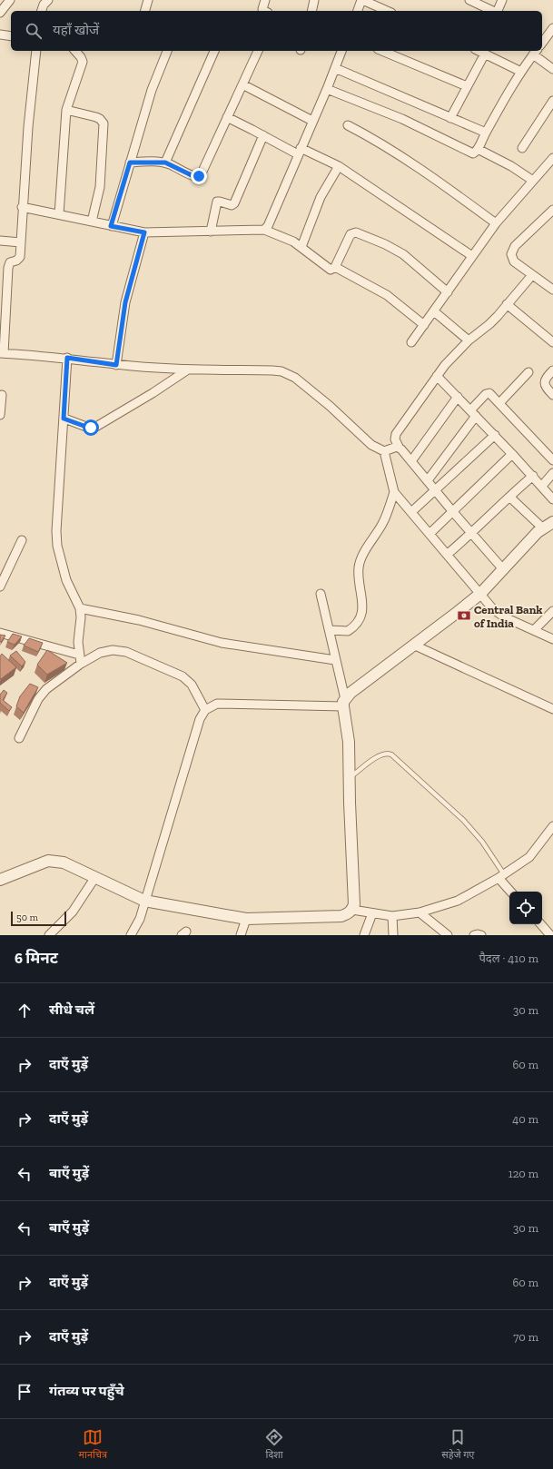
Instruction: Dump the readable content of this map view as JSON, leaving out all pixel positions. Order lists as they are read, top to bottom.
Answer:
{
  "places": {
    "bank": ["Central Bank of India"]
  },
  "scale_bar": "50 m",
  "page": {
    "search": "यहाँ खोजें",
    "scale": "50 m",
    "heading": ["6 मिनट", "पैदल · 410 m"],
    "list": [
      ["सीधे चलें", "30 m"],
      ["दाएँ मुड़ें", "60 m"],
      ["दाएँ मुड़ें", "40 m"],
      ["बाएँ मुड़ें", "120 m"],
      ["बाएँ मुड़ें", "30 m"],
      ["दाएँ मुड़ें", "60 m"],
      ["दाएँ मुड़ें", "70 m"],
      "गंतव्य पर पहुँचे"
    ],
    "nav": ["मानचित्र", "दिशा", "सहेजे गए"]
  }
}
